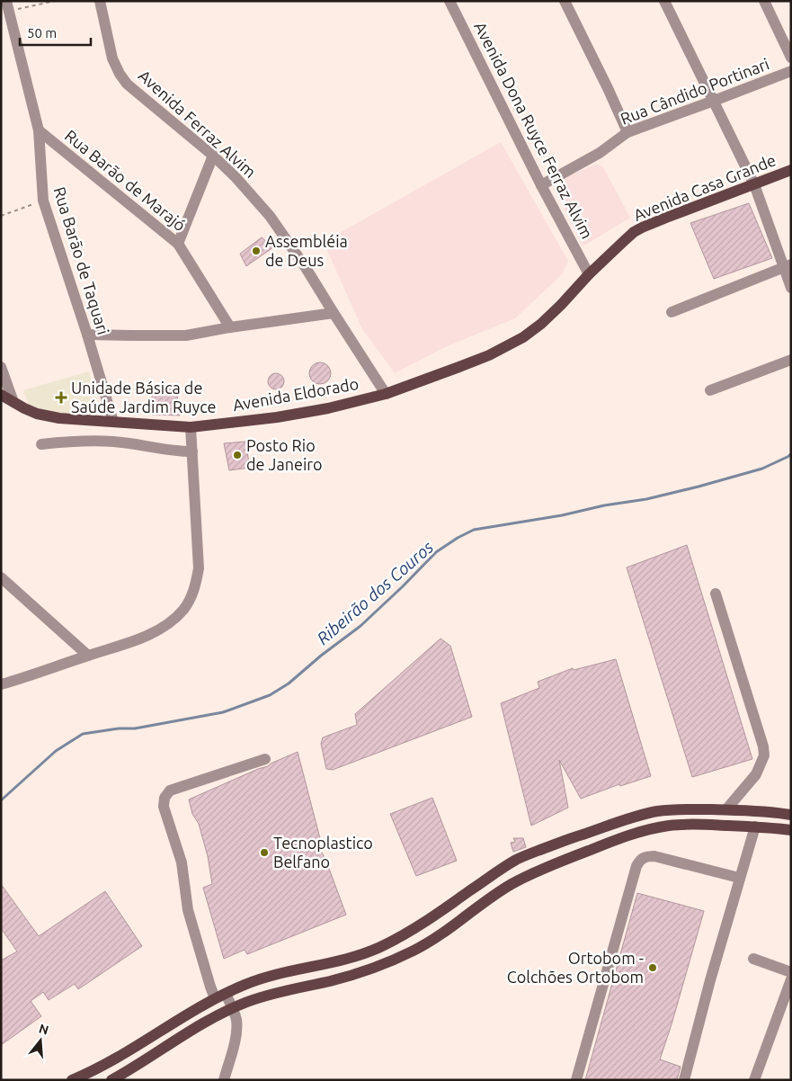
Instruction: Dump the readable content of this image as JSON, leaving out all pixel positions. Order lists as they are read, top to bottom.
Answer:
{
  "streets": {
    "main road": ["Avenida Casa Grande", "Avenida Eldorado"],
    "street": [
      "Rua Cândido Portinari",
      "Avenida Ferraz Alvim",
      "Avenida Dona Ruyce Ferraz Alvim",
      "Rua Barão de Marajó",
      "Rua Barão de Taquari"
    ]
  },
  "crossings": [
    ["Rua Cândido Portinari", "Avenida Dona Ruyce Ferraz Alvim"],
    ["Avenida Ferraz Alvim", "Avenida Casa Grande"],
    ["Avenida Ferraz Alvim", "Avenida Eldorado"],
    ["Avenida Dona Ruyce Ferraz Alvim", "Avenida Casa Grande"],
    ["Rua Barão de Marajó", "Rua Barão de Taquari"],
    ["Avenida Casa Grande", "Avenida Eldorado"],
    ["Rua Barão de Taquari", "Avenida Eldorado"]
  ],
  "water": ["Ribeirão dos Couros"],
  "places": {
    "other": [
      "Assembléia de Deus",
      "Posto Rio de Janeiro",
      "Tecnoplastico Belfano",
      "Ortobom - Colchões Ortobom"
    ],
    "health": ["Unidade Básica de Saúde Jardim Ruyce"]
  },
  "scale_bar": "50 m",
  "north": "top"
}
